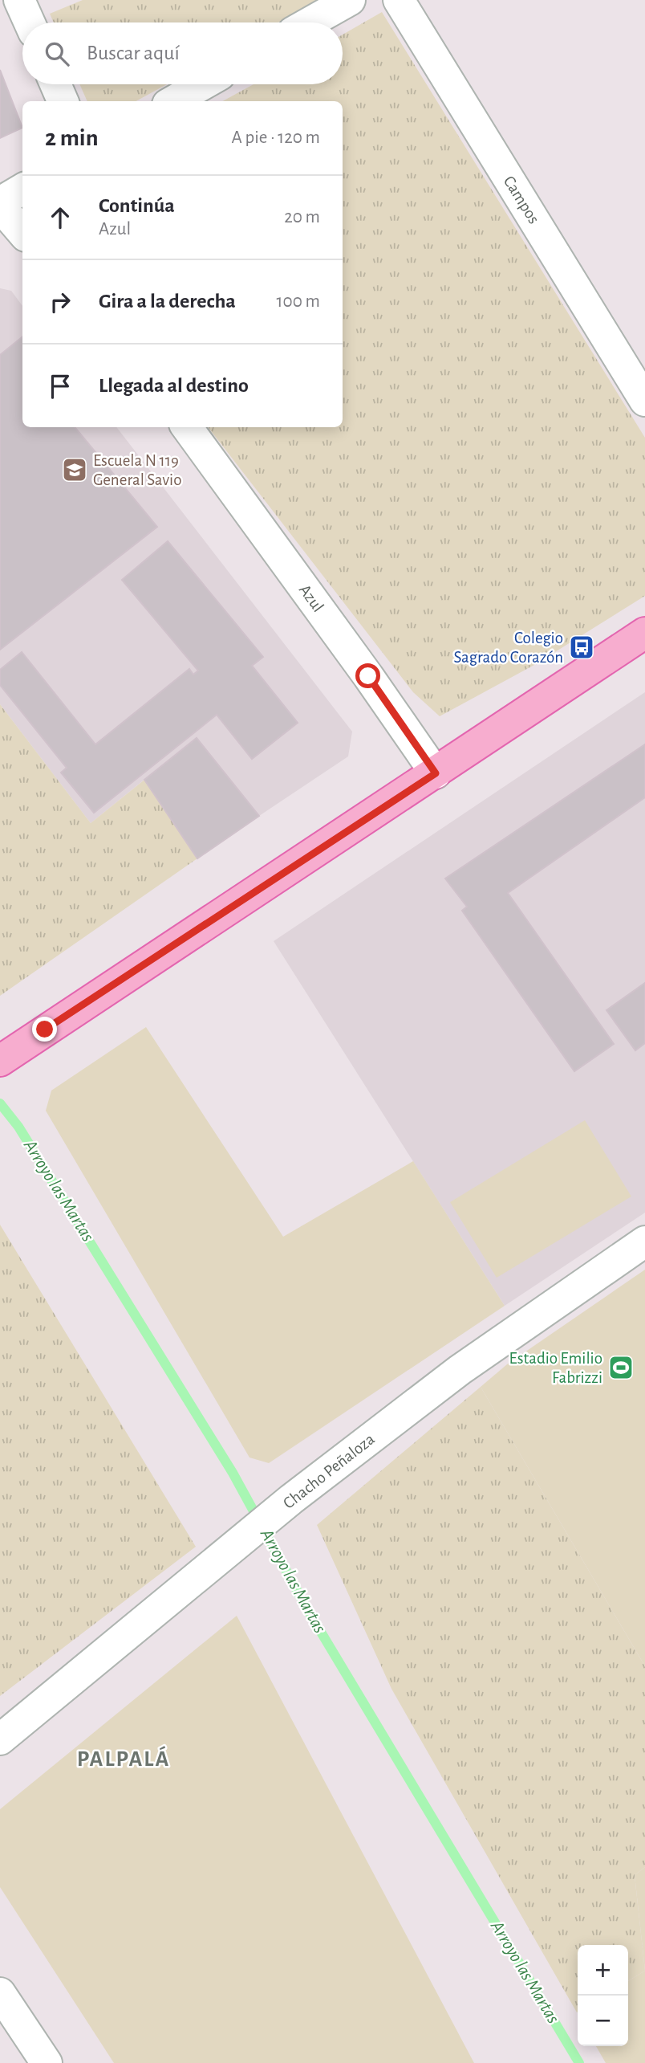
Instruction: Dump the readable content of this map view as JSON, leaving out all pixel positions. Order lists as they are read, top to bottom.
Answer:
{
  "streets": {
    "street": ["Campos", "Azul", "Chacho Peñaloza"]
  },
  "districts": ["PALPALÁ"],
  "water": ["Arroyo las Martas"],
  "places": {
    "school or university": ["Escuela N 119 General Savio"],
    "bus stop": ["Colegio Sagrado Corazón"],
    "sports": ["Estadio Emilio Fabrizzi"]
  },
  "page": {
    "search": "Buscar aquí",
    "heading": ["2 min", "A pie · 120 m"],
    "list": [
      ["Continúa", "Azul", "20 m"],
      ["Gira a la derecha", "100 m"],
      "Llegada al destino"
    ],
    "map_buttons": ["+", "−"]
  }
}
